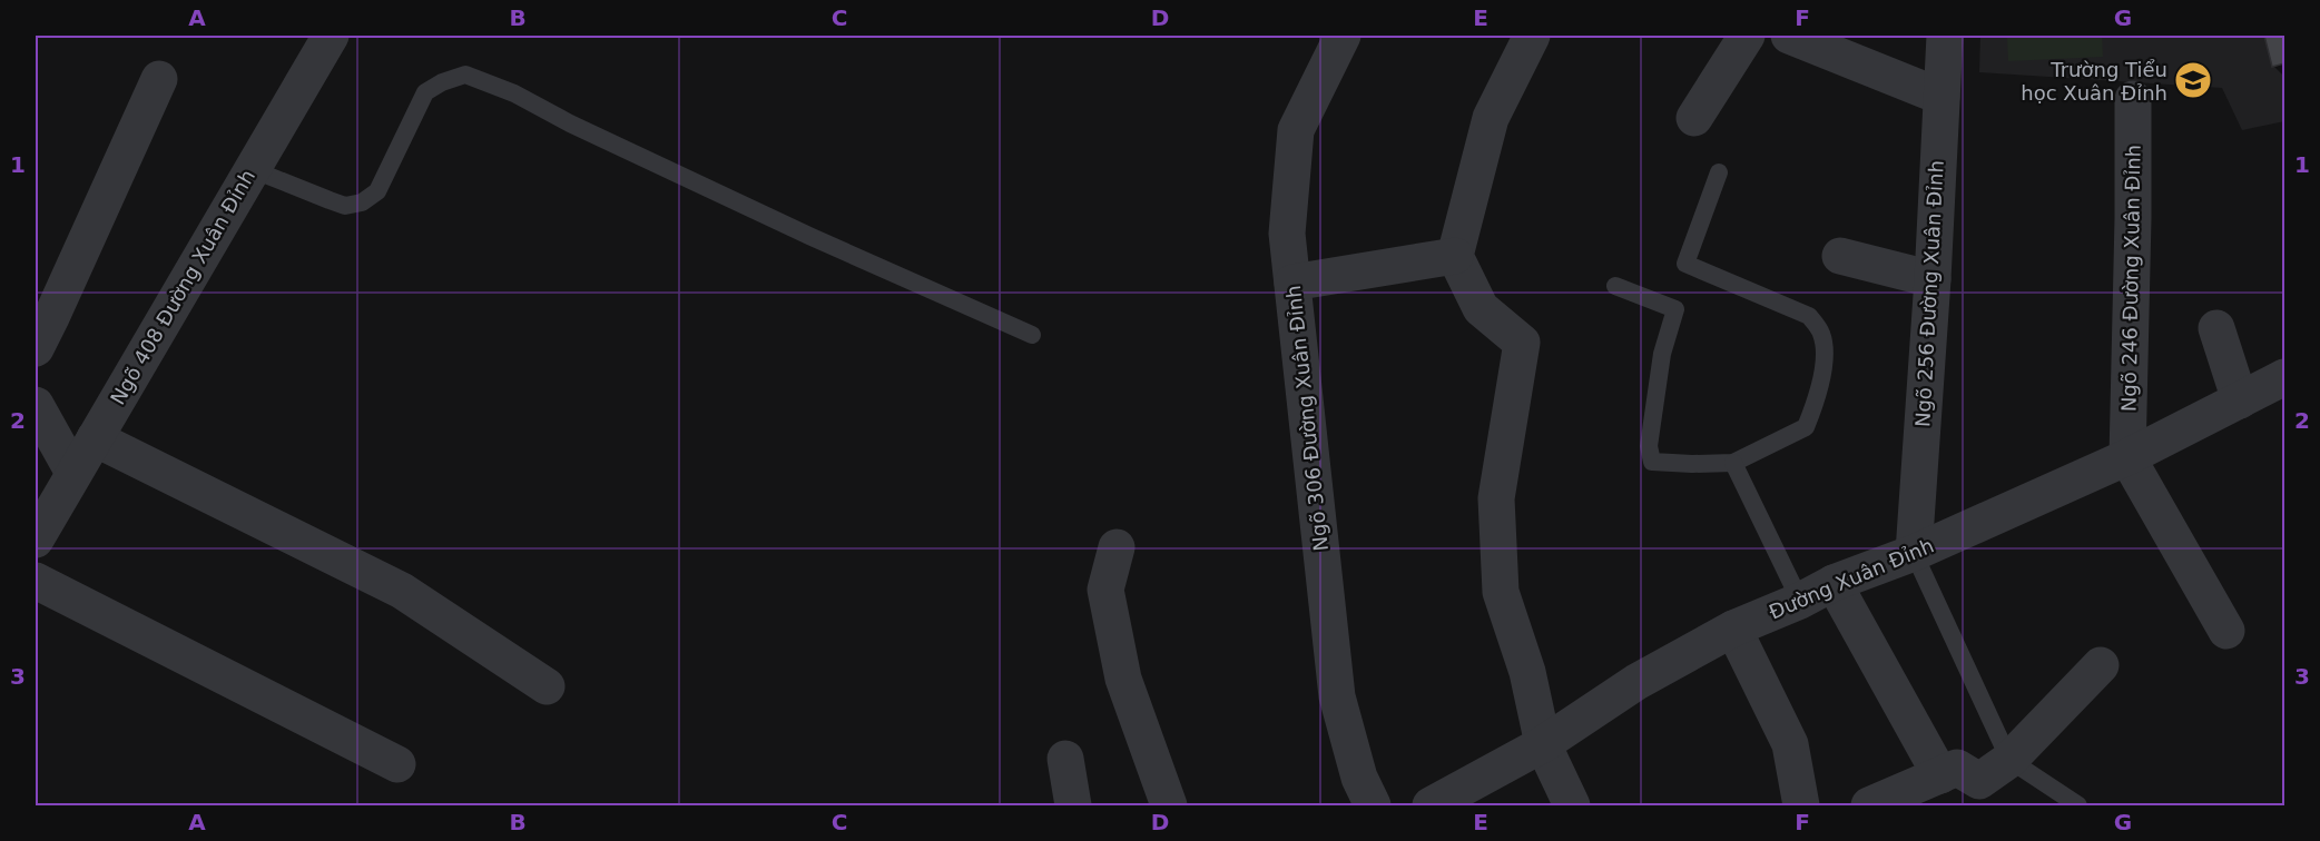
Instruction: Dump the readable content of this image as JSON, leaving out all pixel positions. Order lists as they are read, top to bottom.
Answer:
{
  "streets": {
    "street": [
      "Ngõ 246 Đường Xuân Đỉnh",
      "Ngõ 408 Đường Xuân Đỉnh",
      "Ngõ 256 Đường Xuân Đỉnh",
      "Ngõ 306 Đường Xuân Đỉnh",
      "Đường Xuân Đỉnh"
    ]
  },
  "crossings": [
    ["Ngõ 246 Đường Xuân Đỉnh", "Đường Xuân Đỉnh"],
    ["Ngõ 256 Đường Xuân Đỉnh", "Đường Xuân Đỉnh"]
  ],
  "places": {
    "school or university": ["Trường Tiểu học Xuân Đỉnh"]
  },
  "grid": {
    "columns": [
      "A",
      "B",
      "C",
      "D",
      "E",
      "F",
      "G"
    ],
    "rows": ["1", "2", "3"]
  }
}
